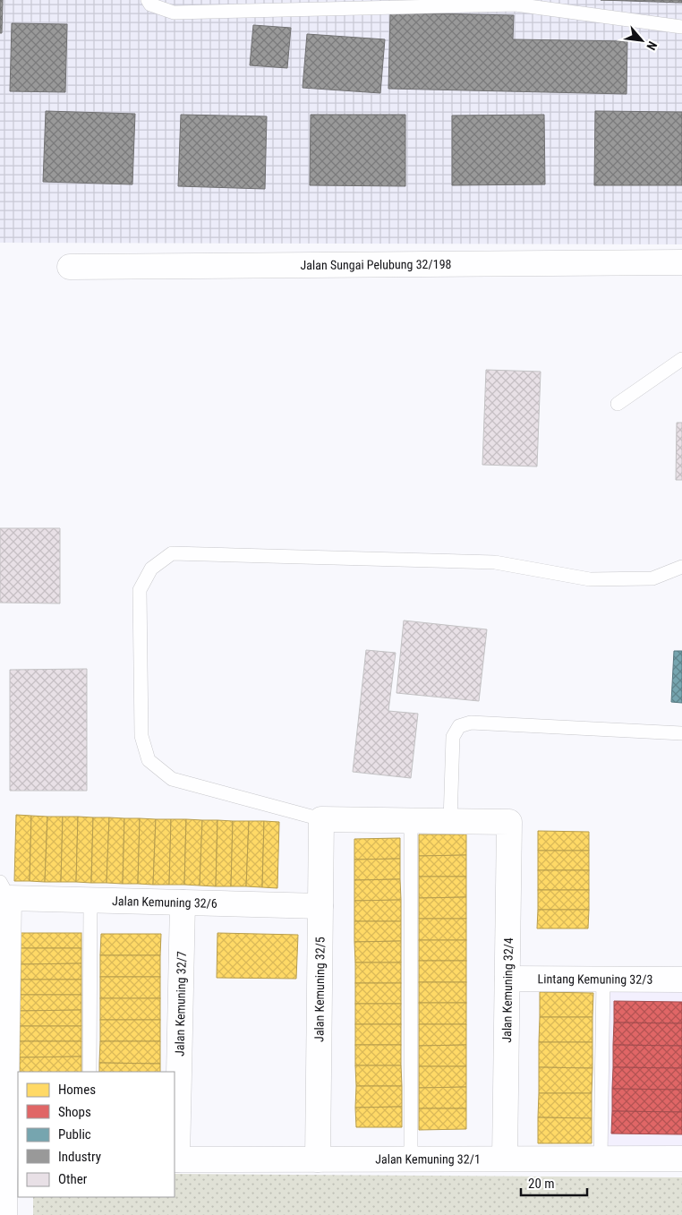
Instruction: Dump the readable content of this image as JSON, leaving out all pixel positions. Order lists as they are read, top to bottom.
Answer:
{
  "streets": {
    "street": [
      "Jalan Sungai Pelubung 32/198",
      "Jalan Kemuning 32/6",
      "Lintang Kemuning 32/3",
      "Jalan Kemuning 32/5",
      "Jalan Kemuning 32/4",
      "Jalan Kemuning 32/7",
      "Jalan Kemuning 32/1"
    ]
  },
  "crossings": [
    ["Jalan Kemuning 32/6", "Jalan Kemuning 32/5"],
    ["Jalan Kemuning 32/6", "Jalan Kemuning 32/7"],
    ["Lintang Kemuning 32/3", "Jalan Kemuning 32/4"],
    ["Jalan Kemuning 32/5", "Jalan Kemuning 32/1"],
    ["Jalan Kemuning 32/4", "Jalan Kemuning 32/1"],
    ["Jalan Kemuning 32/7", "Jalan Kemuning 32/1"]
  ],
  "legend": [
    "Homes",
    "Shops",
    "Public",
    "Industry",
    "Other"
  ],
  "scale_bar": "20 m",
  "north": "bottom right"
}
